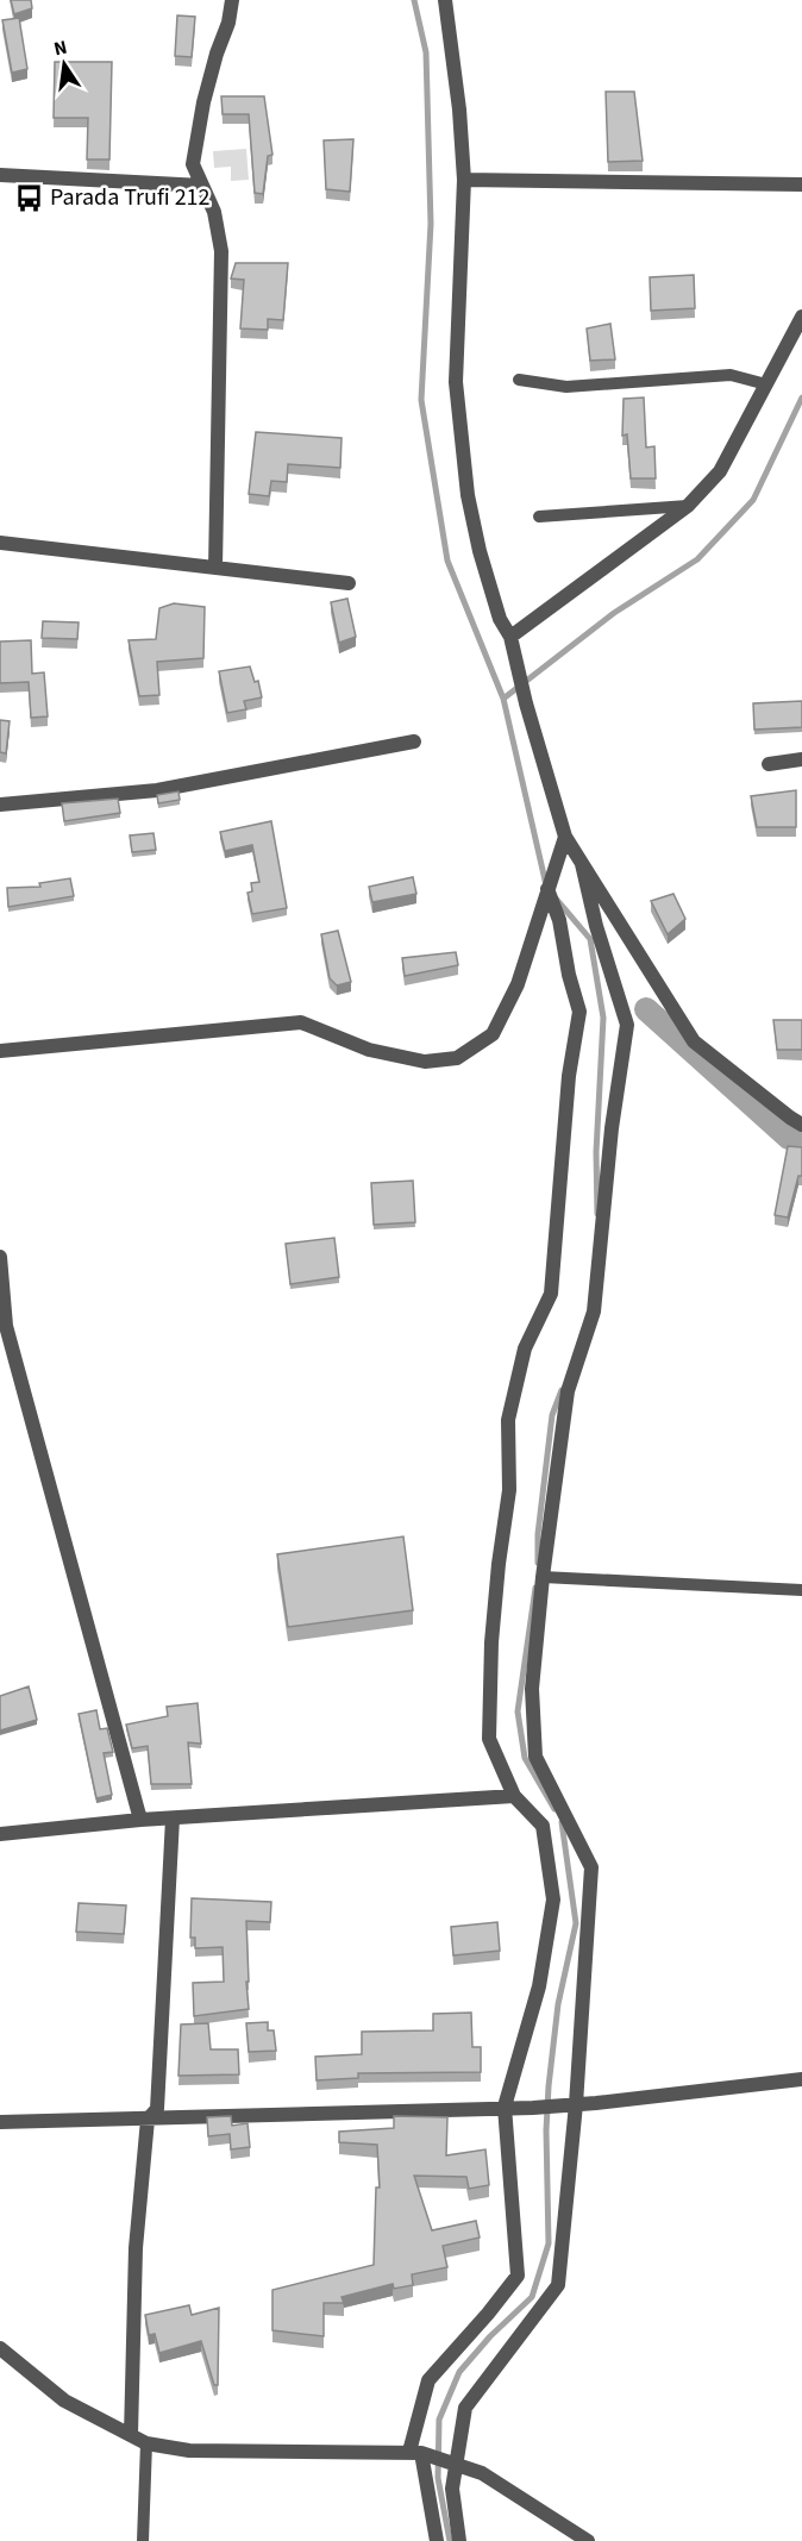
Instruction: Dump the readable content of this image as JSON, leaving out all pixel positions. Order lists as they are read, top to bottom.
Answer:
{
  "places": {
    "bus stop": ["Parada Trufi 212"]
  },
  "north": "top"
}
